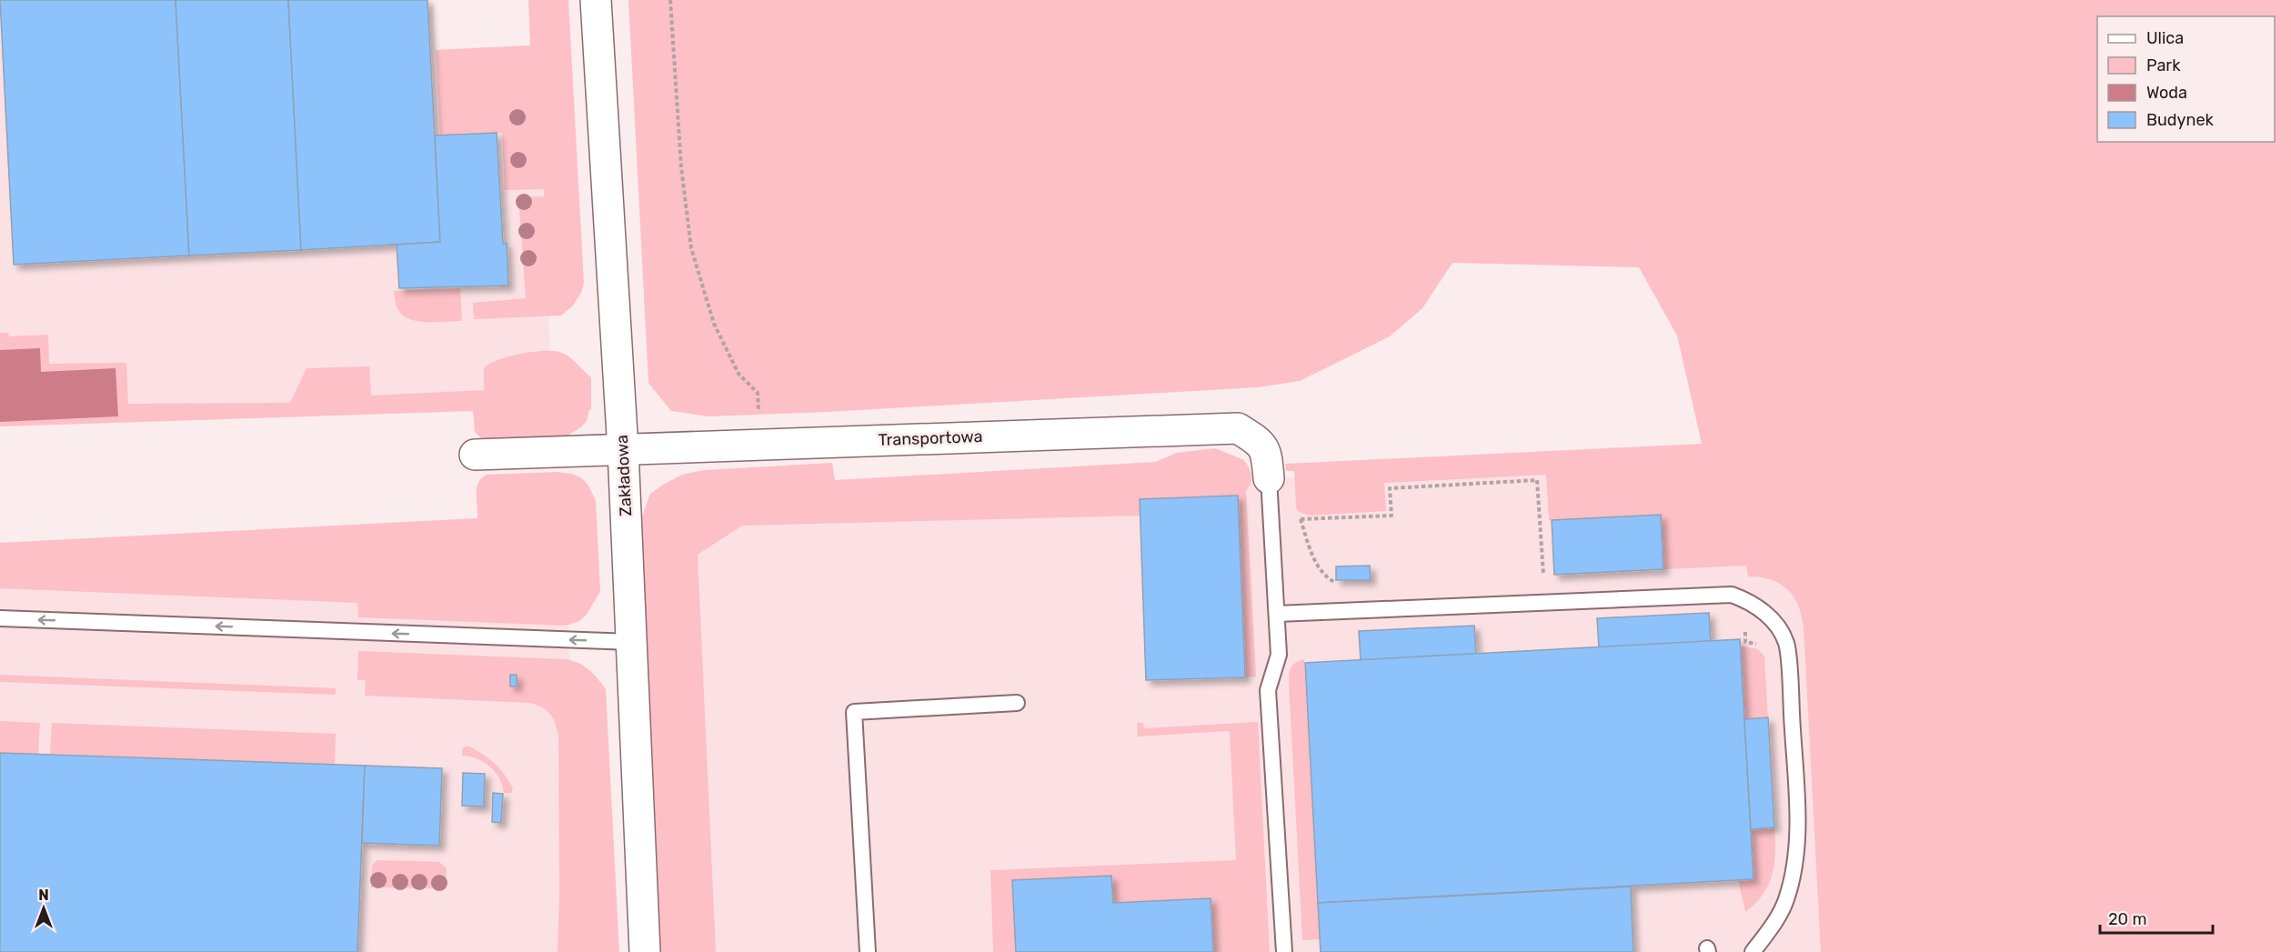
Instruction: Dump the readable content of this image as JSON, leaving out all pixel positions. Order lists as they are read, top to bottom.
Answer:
{
  "streets": {
    "street": ["Transportowa", "Zakładowa"]
  },
  "crossings": [
    ["Transportowa", "Zakładowa"]
  ],
  "legend": [
    "Ulica",
    "Park",
    "Woda",
    "Budynek"
  ],
  "scale_bar": "20 m",
  "north": "top"
}
